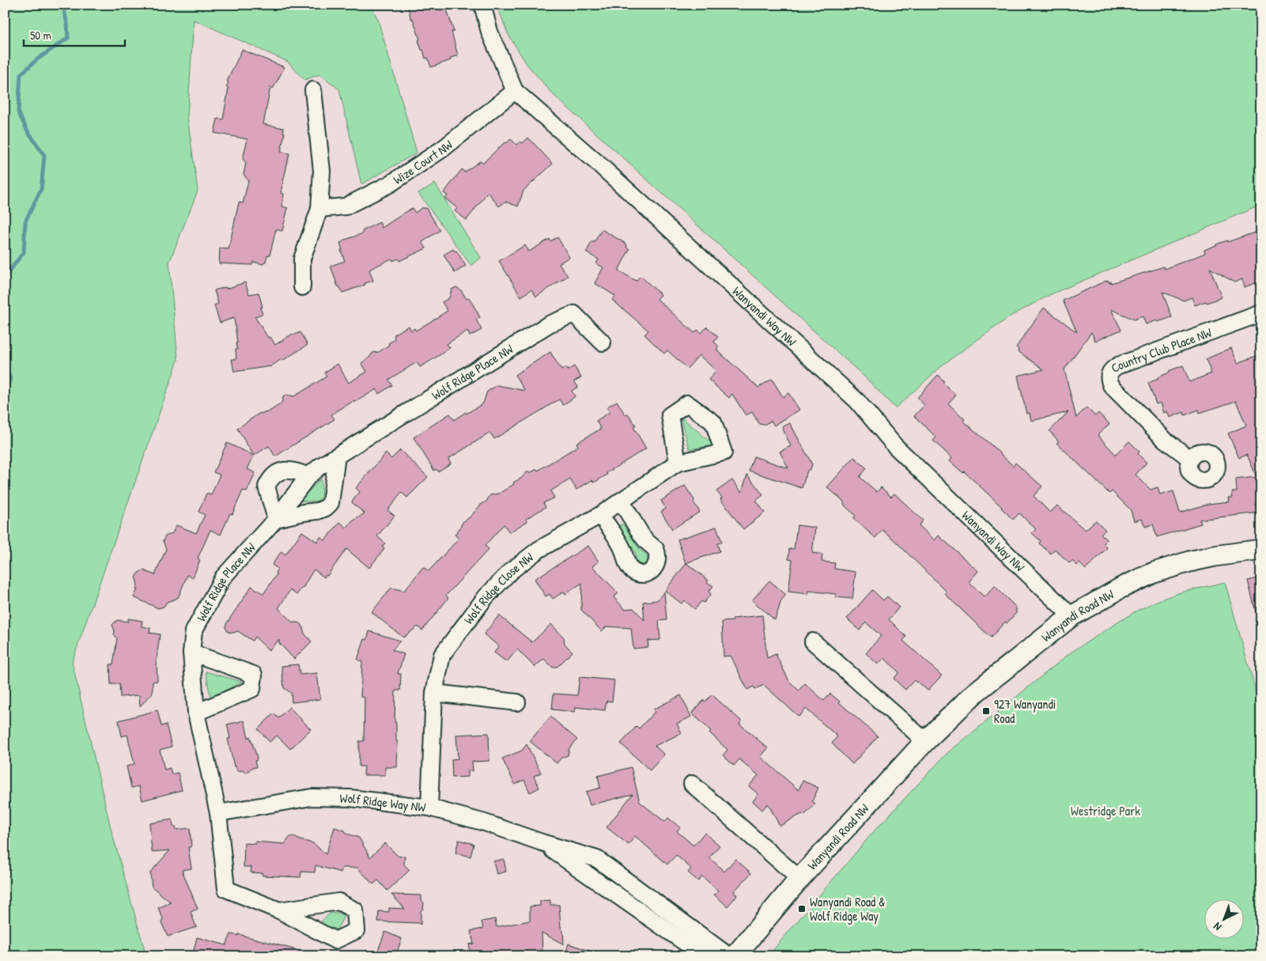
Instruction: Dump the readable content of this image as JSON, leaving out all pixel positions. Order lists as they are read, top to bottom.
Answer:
{
  "streets": {
    "street": [
      "Wize Court NW",
      "Wanyandi Way NW",
      "Country Club Place NW",
      "Wolf Ridge Place NW",
      "Wolf Ridge Close NW",
      "Wanyandi Road NW",
      "Wolf Ridge Way NW"
    ]
  },
  "crossings": [
    ["Wize Court NW", "Wanyandi Way NW"],
    ["Wanyandi Way NW", "Wanyandi Road NW"],
    ["Wolf Ridge Place NW", "Wolf Ridge Way NW"],
    ["Wolf Ridge Close NW", "Wolf Ridge Way NW"]
  ],
  "parks": ["Westridge Park"],
  "places": {
    "transit": ["927 Wanyandi Road", "Wanyandi Road & Wolf Ridge Way"]
  },
  "scale_bar": "50 m",
  "north": "bottom left"
}
